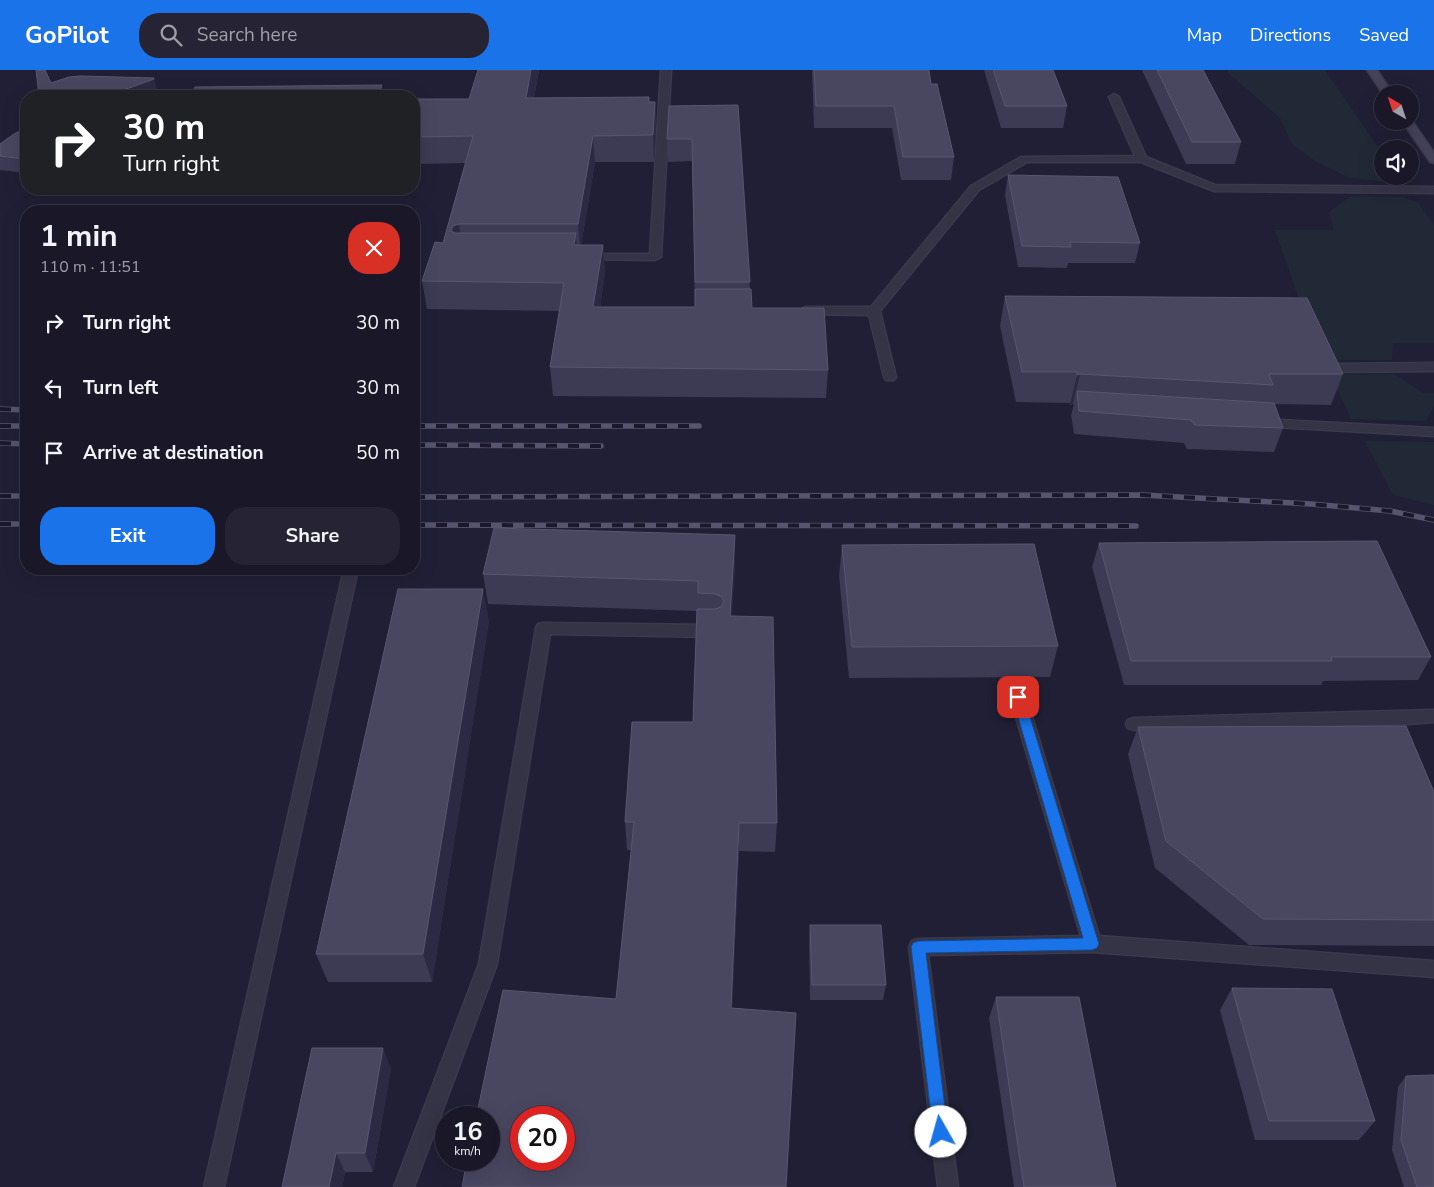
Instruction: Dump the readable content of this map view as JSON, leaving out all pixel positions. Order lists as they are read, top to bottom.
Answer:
{
  "north": "top left",
  "page": {
    "header": "GoPilot",
    "search": "Search here",
    "nav": ["Map", "Directions", "Saved"],
    "turn": ["30 m", "Turn right"],
    "heading": ["1 min", "110 m · 11:51"],
    "list": [
      {
        "name": "Turn right",
        "value": "30 m"
      },
      {
        "name": "Turn left",
        "value": "30 m"
      },
      {
        "name": "Arrive at destination",
        "value": "50 m"
      }
    ],
    "buttons": ["Exit", "Share"],
    "speed": "16 km/h",
    "limit": "20"
  }
}
